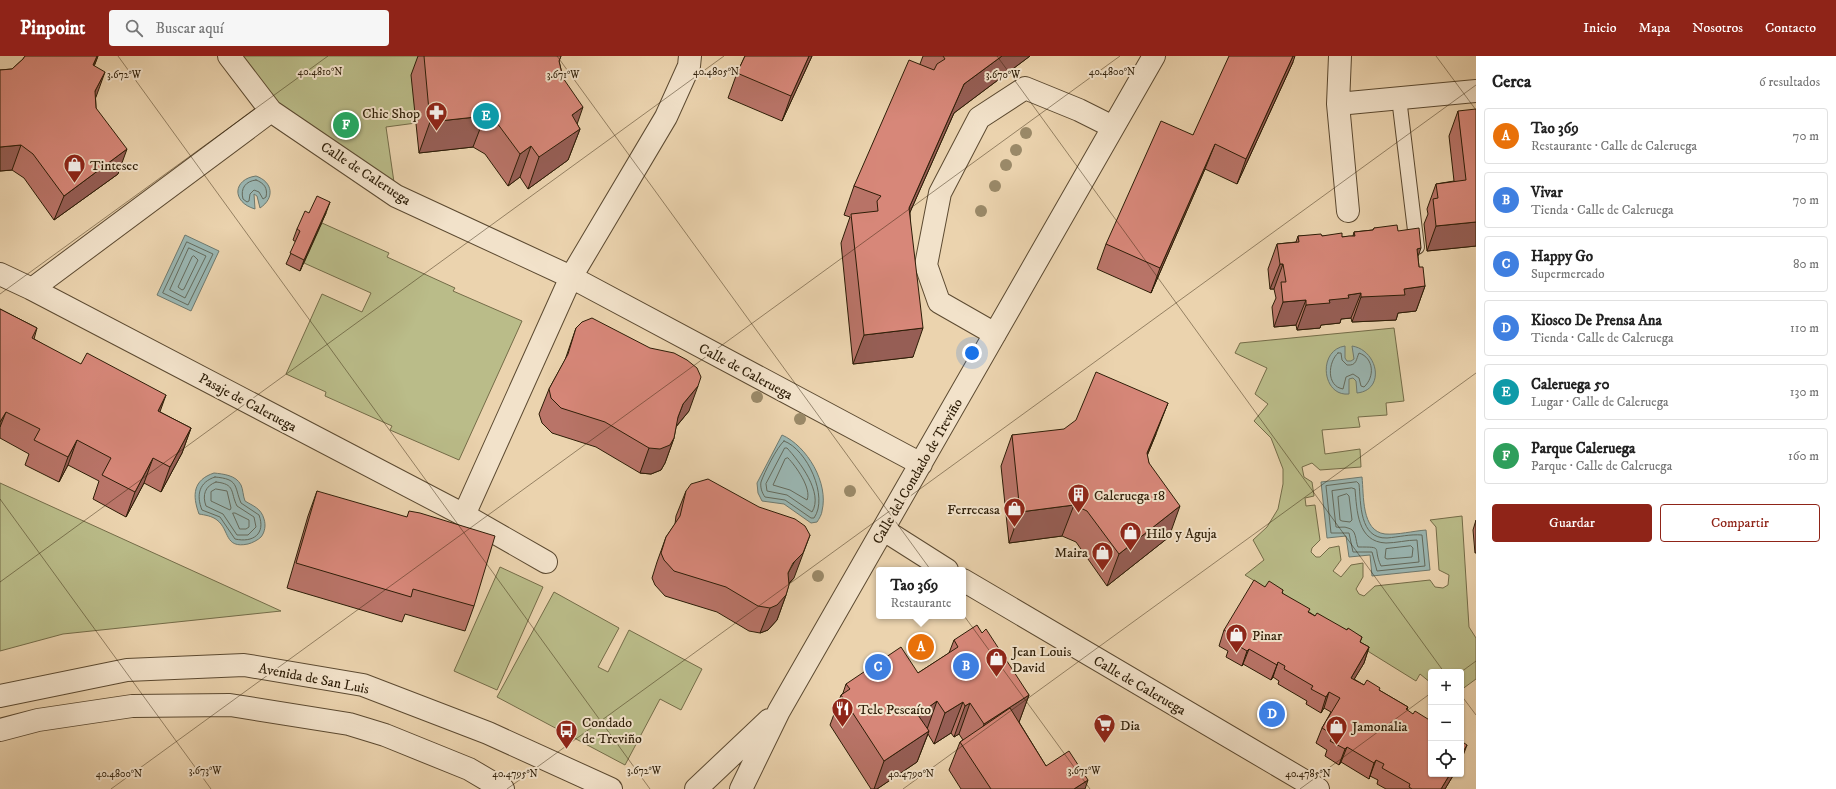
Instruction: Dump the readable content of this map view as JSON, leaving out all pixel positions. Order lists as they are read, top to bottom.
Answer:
{
  "streets": {
    "street": [
      "Calle de Caleruega",
      "Pasaje de Caleruega",
      "Calle del Condado de Treviño",
      "Avenida de San Luis"
    ]
  },
  "crossings": [
    ["Calle de Caleruega", "Calle del Condado de Treviño"]
  ],
  "places": {
    "pharmacy": ["Chic Shop"],
    "shop": [
      "Tintesec",
      "Ferrecasa",
      "Hilo y Aguja",
      "Maira",
      "Pinar",
      "Jean Louis David",
      "Jamonalia"
    ],
    "building": ["Caleruega 18"],
    "restaurant": ["Tele Pescaíto"],
    "supermarket": ["Dia"],
    "bus stop": ["Condado de Treviño"]
  },
  "page": {
    "header": "Pinpoint",
    "search": "Buscar aquí",
    "nav": [
      "Inicio",
      "Mapa",
      "Nosotros",
      "Contacto"
    ],
    "heading": ["Cerca", "6 resultados"],
    "pins": [
      "E",
      "F",
      "A",
      "B",
      "C",
      "D"
    ],
    "list": [
      {
        "mark": "A",
        "name": "Tao 369",
        "note": "Restaurante · Calle de Caleruega",
        "value": "70 m"
      },
      {
        "mark": "B",
        "name": "Vivar",
        "note": "Tienda · Calle de Caleruega",
        "value": "70 m"
      },
      {
        "mark": "C",
        "name": "Happy Go",
        "note": "Supermercado",
        "value": "80 m"
      },
      {
        "mark": "D",
        "name": "Kiosco De Prensa Ana",
        "note": "Tienda · Calle de Caleruega",
        "value": "110 m"
      },
      {
        "mark": "E",
        "name": "Caleruega 50",
        "note": "Lugar · Calle de Caleruega",
        "value": "130 m"
      },
      {
        "mark": "F",
        "name": "Parque Caleruega",
        "note": "Parque · Calle de Caleruega",
        "value": "160 m"
      }
    ],
    "buttons": ["Guardar", "Compartir"],
    "popup": ["Tao 369", "Restaurante"],
    "map_buttons": ["+", "−"]
  },
  "coordinates": [
    "40.4810°N",
    "40.4805°N",
    "40.4800°N",
    "3.672°W",
    "3.671°W",
    "3.670°W",
    "3.673°W",
    "40.4795°N",
    "40.4790°N",
    "40.4785°N"
  ]
}
